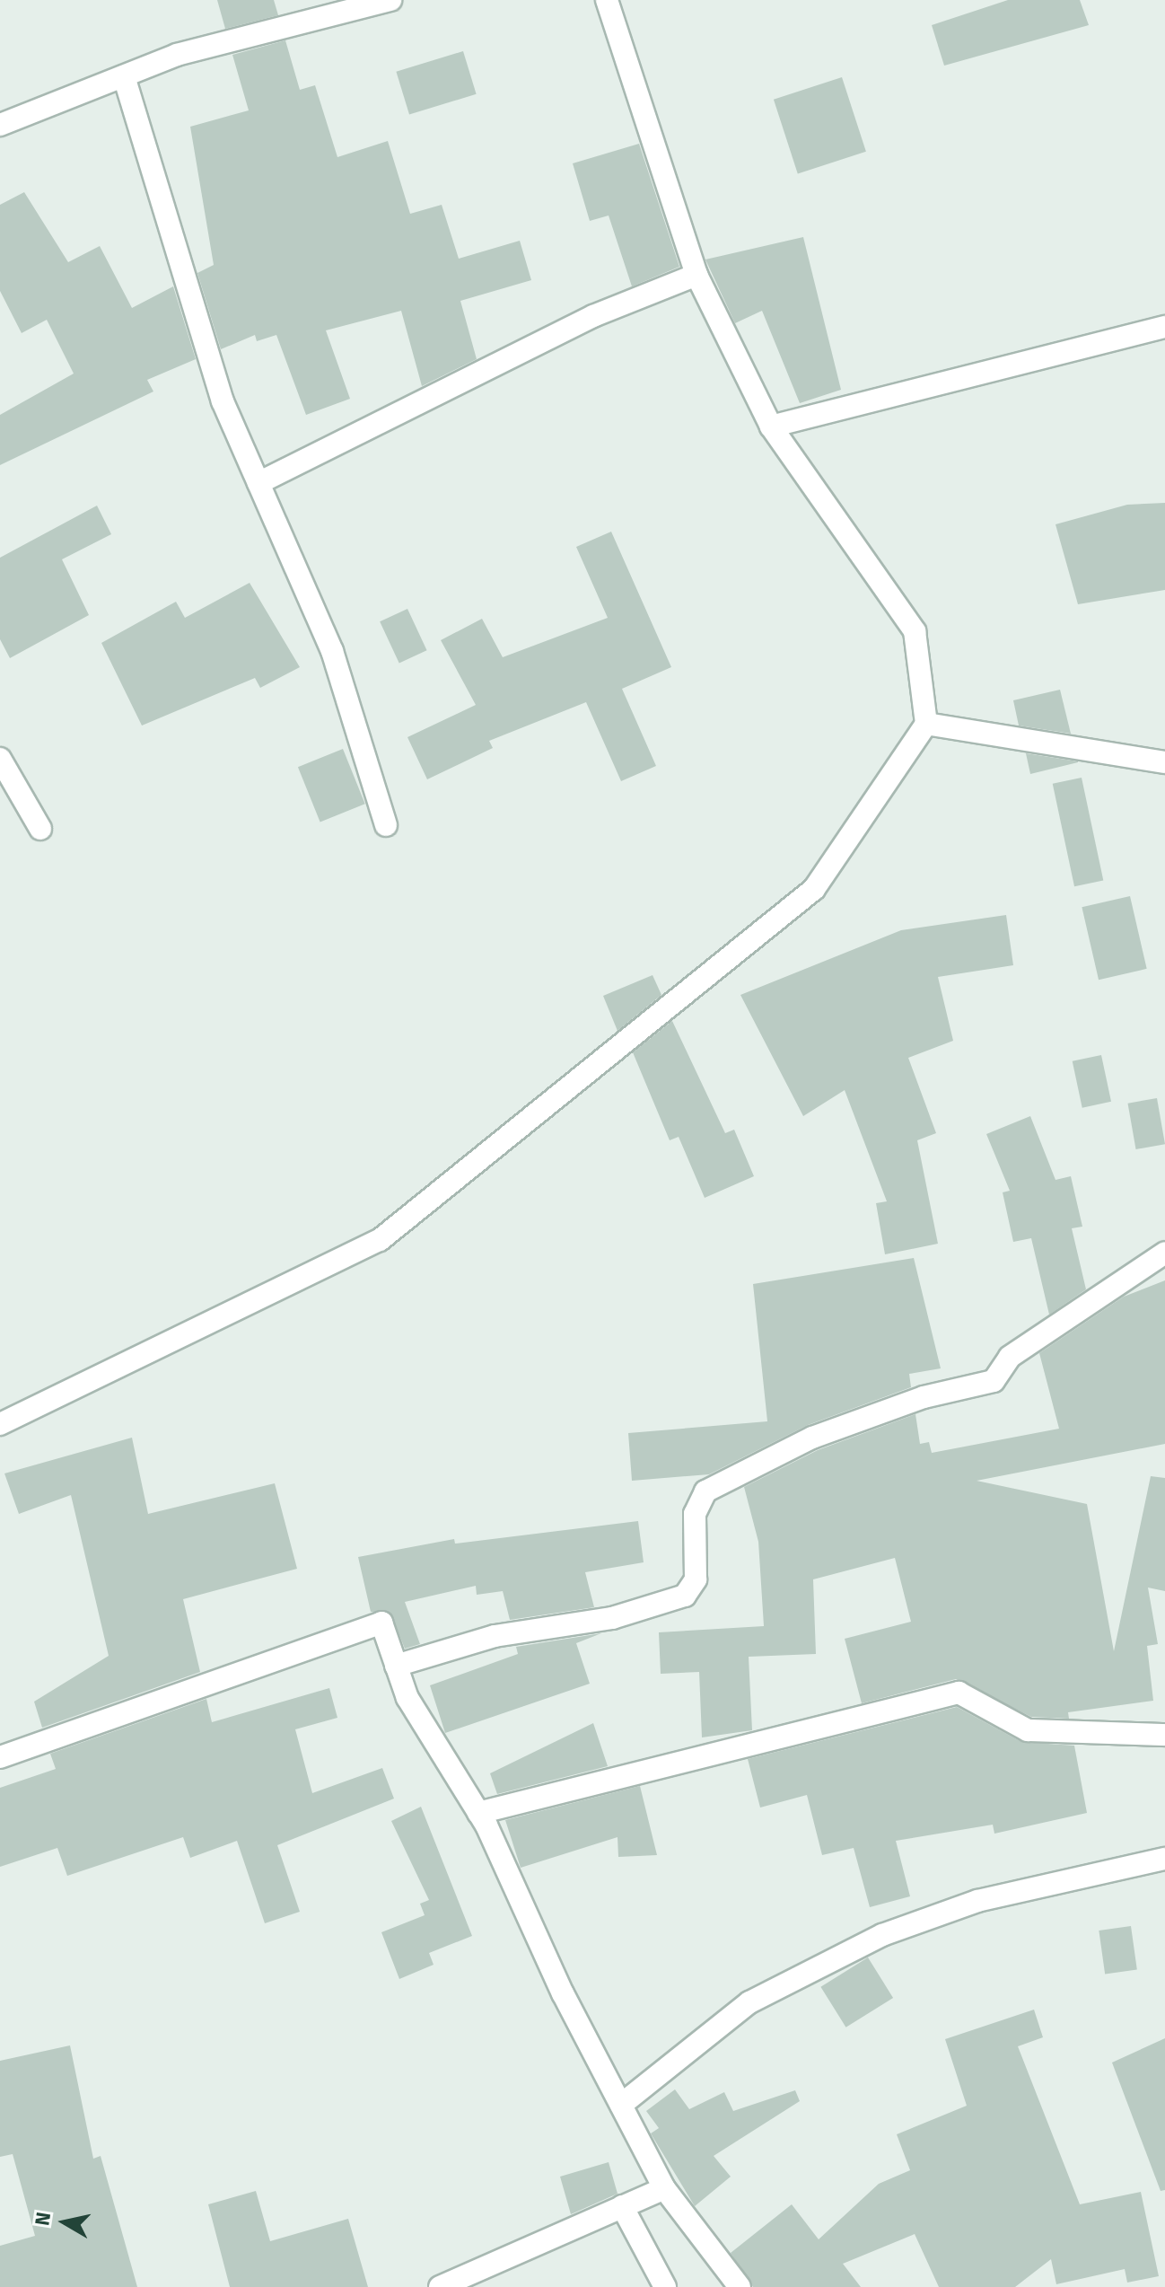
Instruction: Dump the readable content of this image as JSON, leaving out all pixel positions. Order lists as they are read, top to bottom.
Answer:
{
  "north": "left"
}
